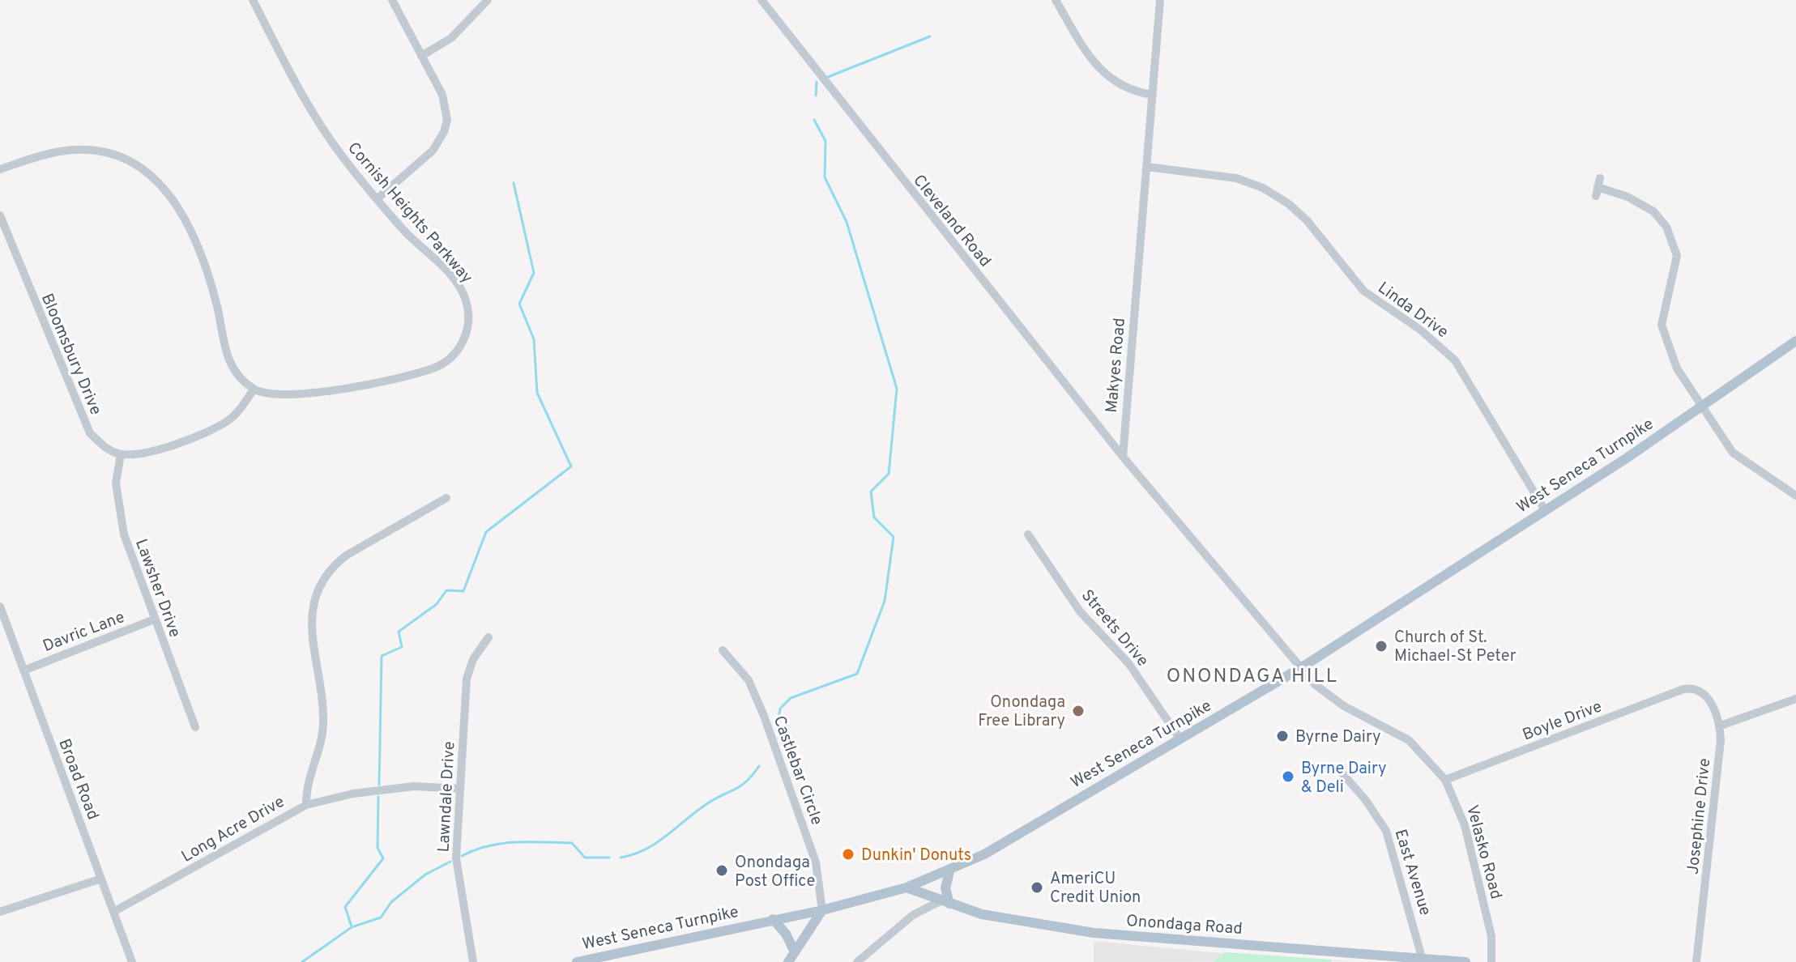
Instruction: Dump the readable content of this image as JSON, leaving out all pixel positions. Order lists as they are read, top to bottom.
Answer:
{
  "streets": {
    "main road": ["West Seneca Turnpike", "Onondaga Road"],
    "street": [
      "Cornish Heights Parkway",
      "Cleveland Road",
      "Linda Drive",
      "Bloomsbury Drive",
      "Makyes Road",
      "Lawsher Drive",
      "Streets Drive",
      "Davric Lane",
      "Boyle Drive",
      "Castlebar Circle",
      "Broad Road",
      "Lawndale Drive",
      "Josephine Drive",
      "Long Acre Drive",
      "Velasko Road",
      "East Avenue"
    ]
  },
  "crossings": [
    ["Cleveland Road", "Makyes Road"],
    ["Linda Drive", "Makyes Road"],
    ["Linda Drive", "West Seneca Turnpike"],
    ["Bloomsbury Drive", "Lawsher Drive"],
    ["West Seneca Turnpike", "Streets Drive"],
    ["West Seneca Turnpike", "Castlebar Circle"],
    ["West Seneca Turnpike", "Velasko Road"],
    ["West Seneca Turnpike", "Onondaga Road"],
    ["Lawsher Drive", "Davric Lane"],
    ["Davric Lane", "Broad Road"],
    ["Boyle Drive", "Josephine Drive"],
    ["Boyle Drive", "Velasko Road"],
    ["Broad Road", "Long Acre Drive"],
    ["East Avenue", "Onondaga Road"]
  ],
  "districts": ["ONONDAGA HILL"],
  "places": [
    "Church of St. Michael-St Peter",
    "Onondaga Free Library",
    "Byrne Dairy",
    "Byrne Dairy & Deli",
    "Dunkin' Donuts",
    "Onondaga Post Office",
    "AmeriCU Credit Union"
  ]
}
